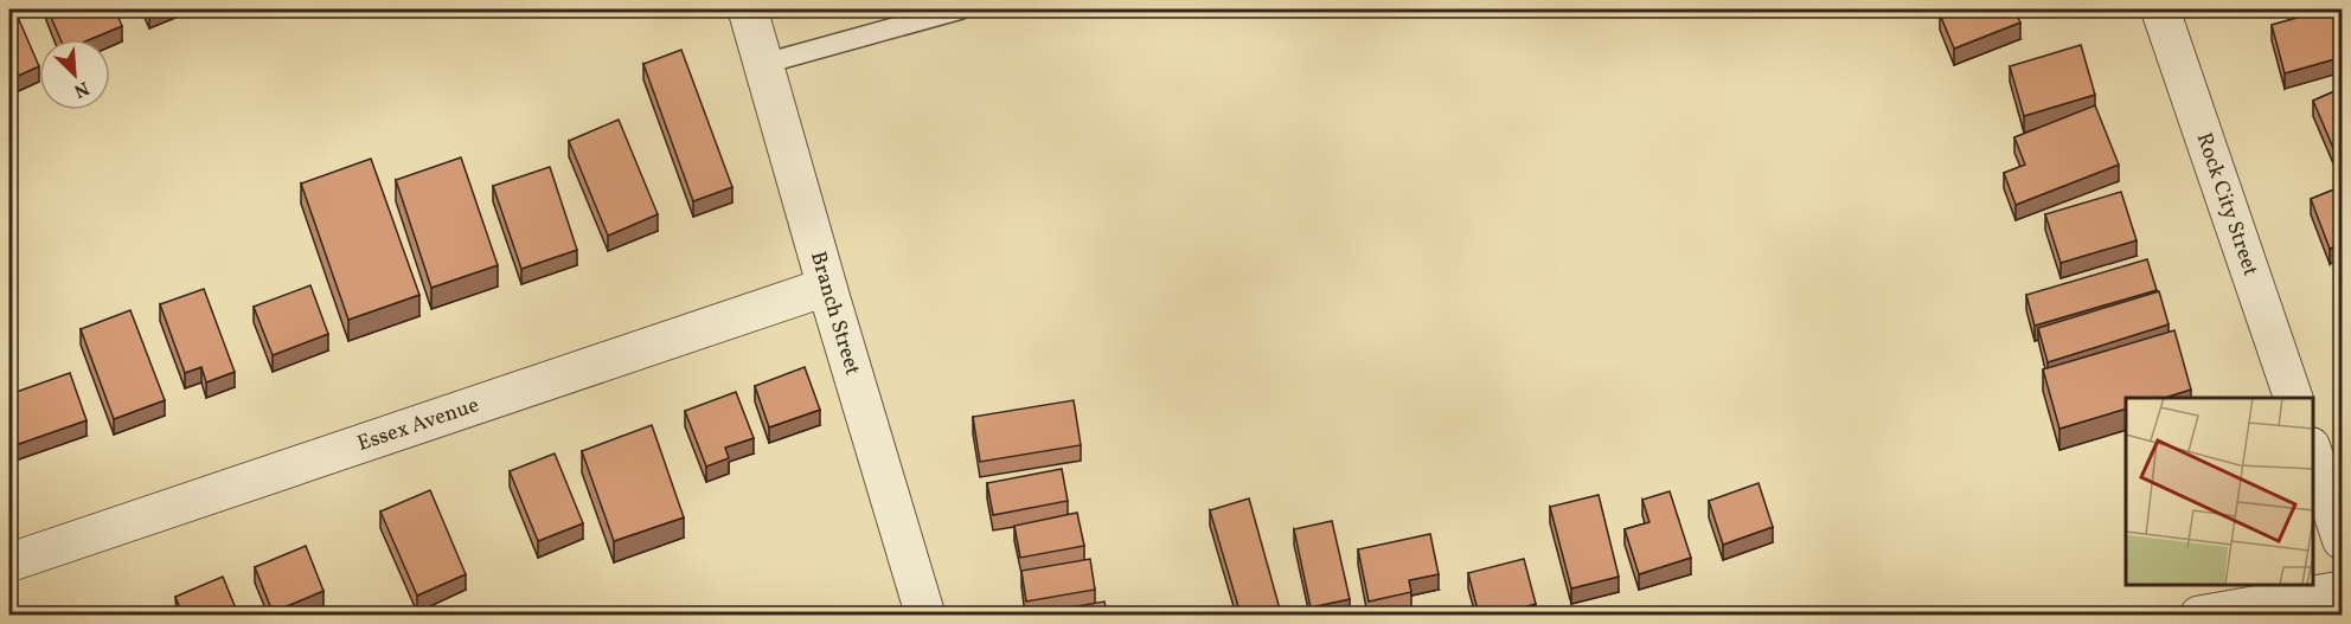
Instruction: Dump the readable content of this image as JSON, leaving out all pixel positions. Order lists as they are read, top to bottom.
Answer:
{
  "streets": {
    "street": ["Rock City Street", "Branch Street", "Essex Avenue"]
  },
  "crossings": [
    ["Branch Street", "Essex Avenue"]
  ],
  "north": "bottom right"
}
